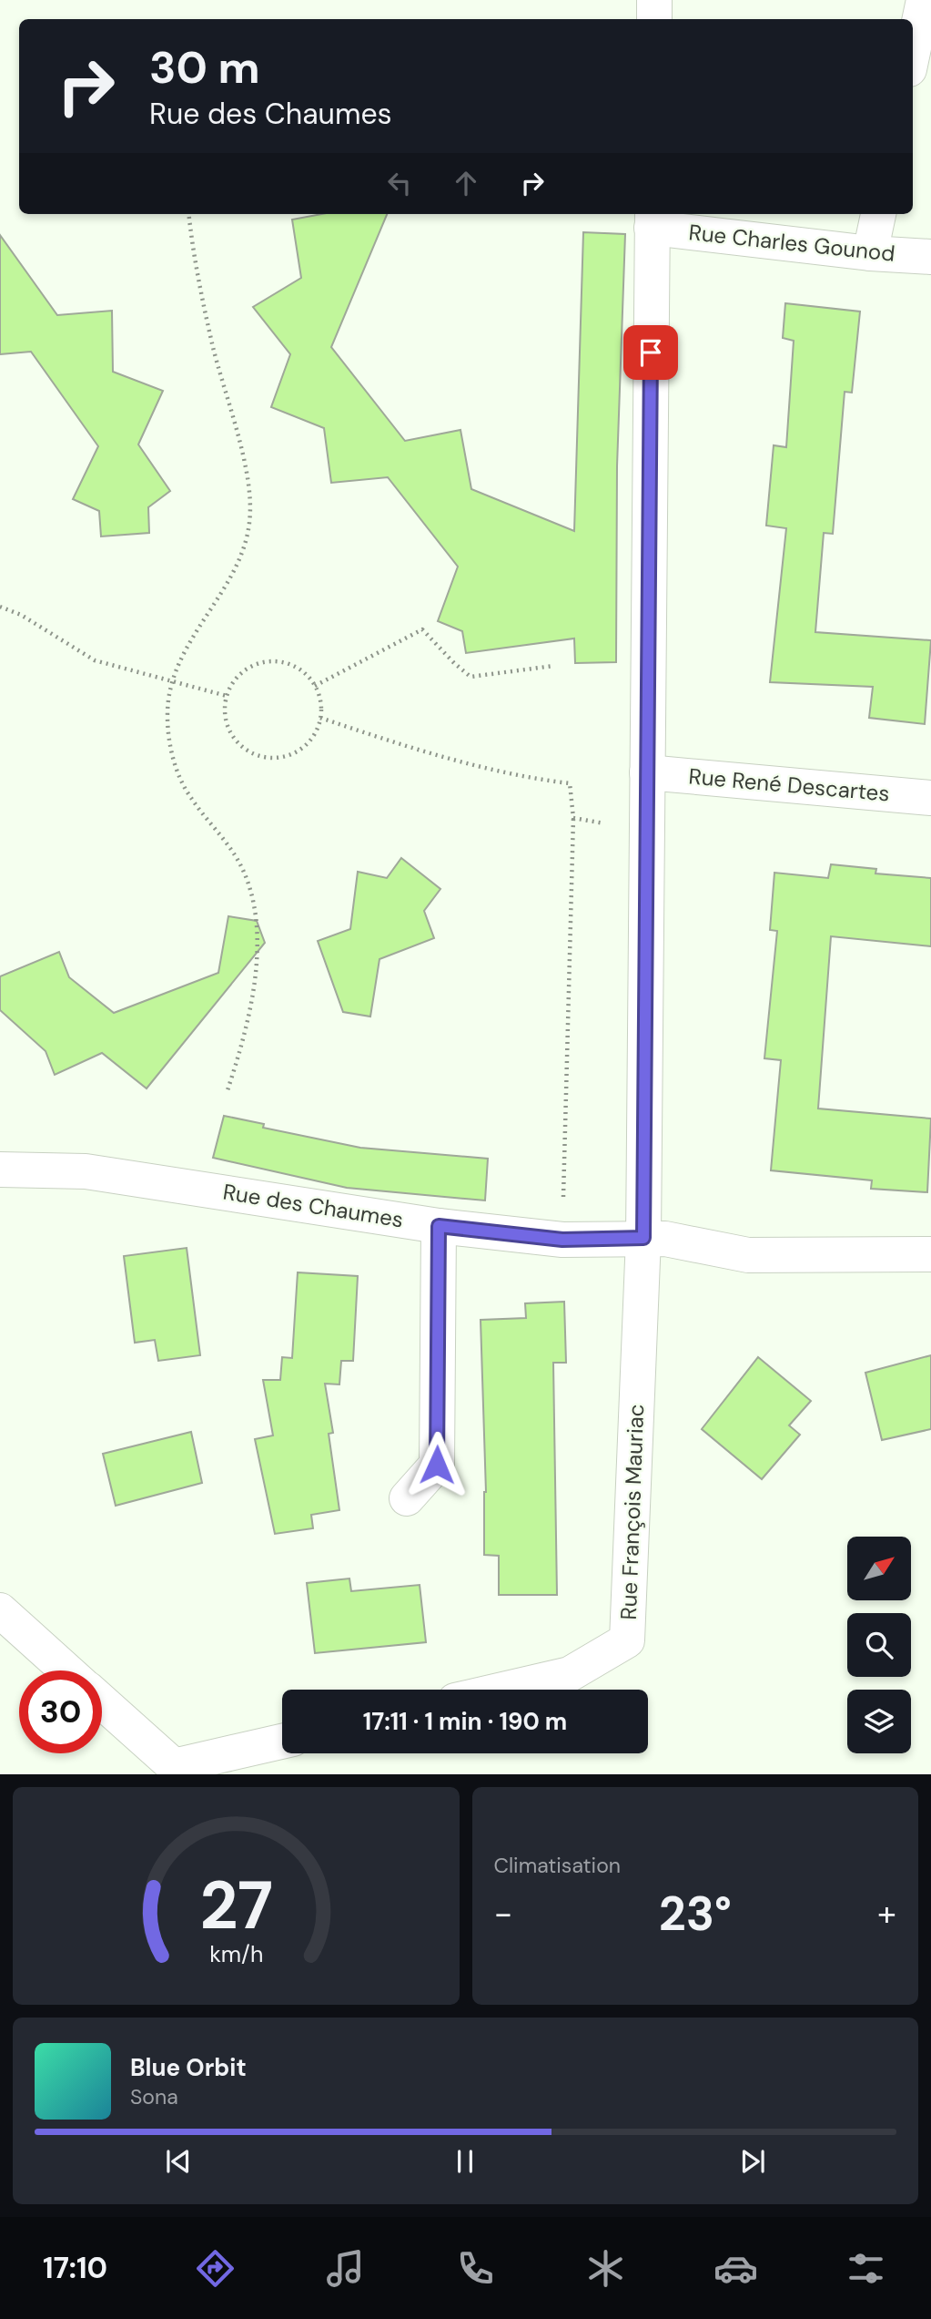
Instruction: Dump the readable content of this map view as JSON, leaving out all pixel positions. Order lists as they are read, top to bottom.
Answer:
{
  "streets": {
    "street": [
      "Rue Charles Gounod",
      "Rue René Descartes",
      "Rue des Chaumes",
      "Rue François Mauriac"
    ]
  },
  "crossings": [
    ["Rue des Chaumes", "Rue François Mauriac"]
  ],
  "north": "top right",
  "page": {
    "turn": ["30 m", "Rue des Chaumes"],
    "limit": "30",
    "trip": "17:11 · 1 min · 190 m",
    "tile": "Climatisation",
    "heat": ["−", "23°", "+"],
    "song": ["Blue Orbit", "Sona"],
    "tabs": "17:10",
    "gauge": ["27", "km/h"]
  }
}
